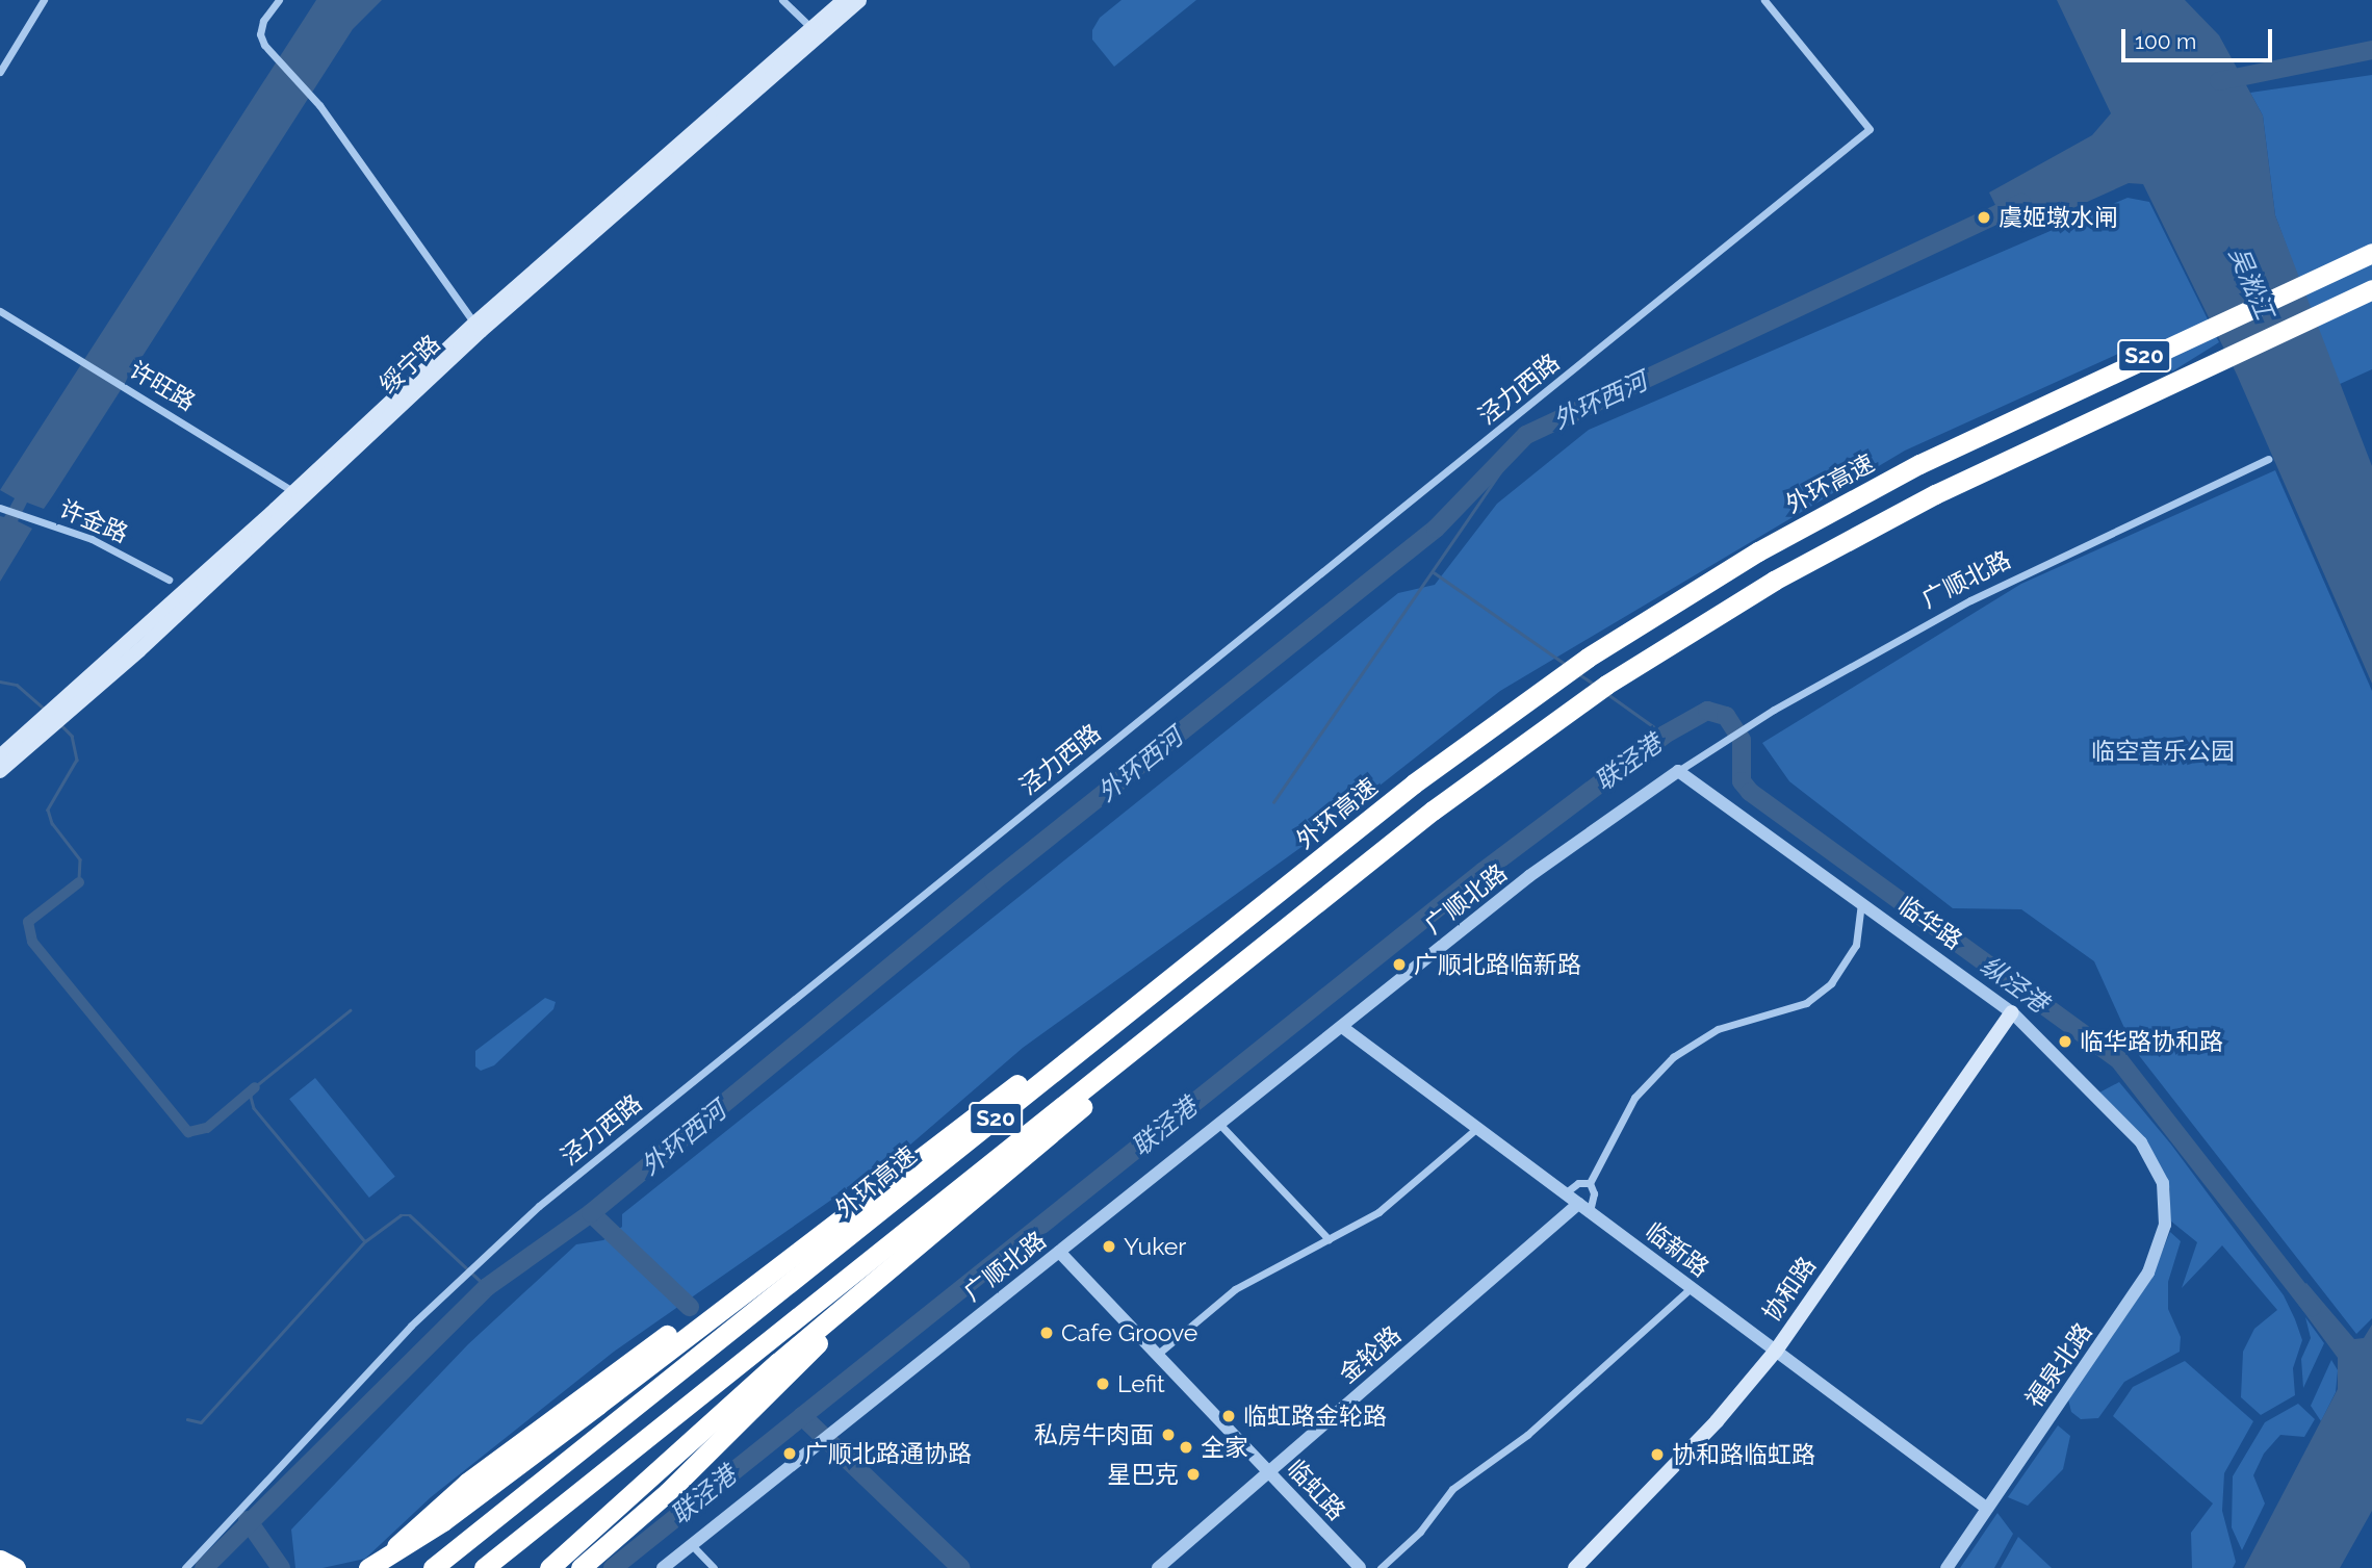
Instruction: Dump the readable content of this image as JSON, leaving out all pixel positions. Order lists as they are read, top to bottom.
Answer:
{
  "streets": {
    "highway": ["S20", "外环高速"],
    "main road": ["绥宁路", "协和路"],
    "street": [
      "许旺路",
      "泾力西路",
      "许金路",
      "广顺北路",
      "临华路",
      "临新路",
      "金轮路",
      "福泉北路",
      "临虹路"
    ]
  },
  "crossings": [
    ["绥宁路", "许旺路"],
    ["广顺北路", "临华路"],
    ["广顺北路", "临新路"],
    ["广顺北路", "临虹路"],
    ["临华路", "协和路"],
    ["临华路", "福泉北路"],
    ["临新路", "协和路"],
    ["临新路", "金轮路"],
    ["临新路", "福泉北路"],
    ["金轮路", "临虹路"]
  ],
  "water": [
    "吴淞江",
    "外环西河",
    "联泾港",
    "纵泾港"
  ],
  "parks": ["临空音乐公园"],
  "places": [
    "虞姬墩水闸",
    "广顺北路临新路",
    "临华路协和路",
    "Yuker",
    "Cafe Groove",
    "Lefit",
    "临虹路金轮路",
    "私房牛肉面",
    "全家",
    "广顺北路通协路",
    "协和路临虹路",
    "星巴克"
  ],
  "scale_bar": "100 m"
}
